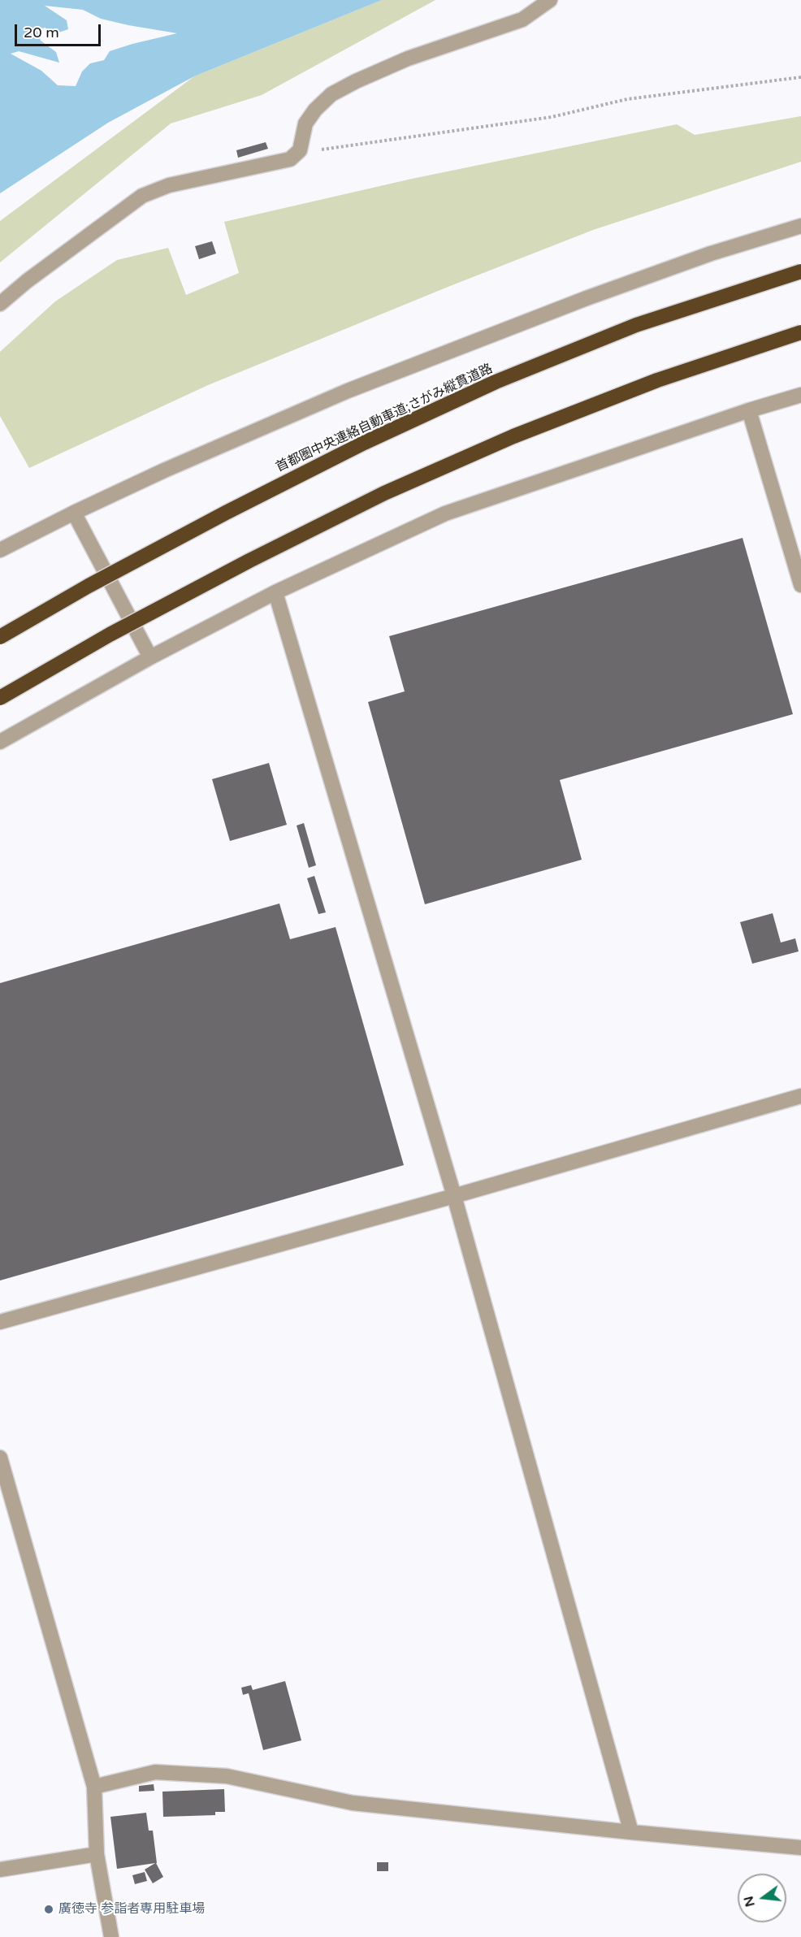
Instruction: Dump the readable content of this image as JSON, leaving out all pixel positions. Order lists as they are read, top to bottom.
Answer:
{
  "streets": {
    "highway": ["首都圏中央連絡自動車道;さがみ縦貫道路"]
  },
  "places": ["廣徳寺 参詣者専用駐車場"],
  "scale_bar": "20 m",
  "north": "left"
}
